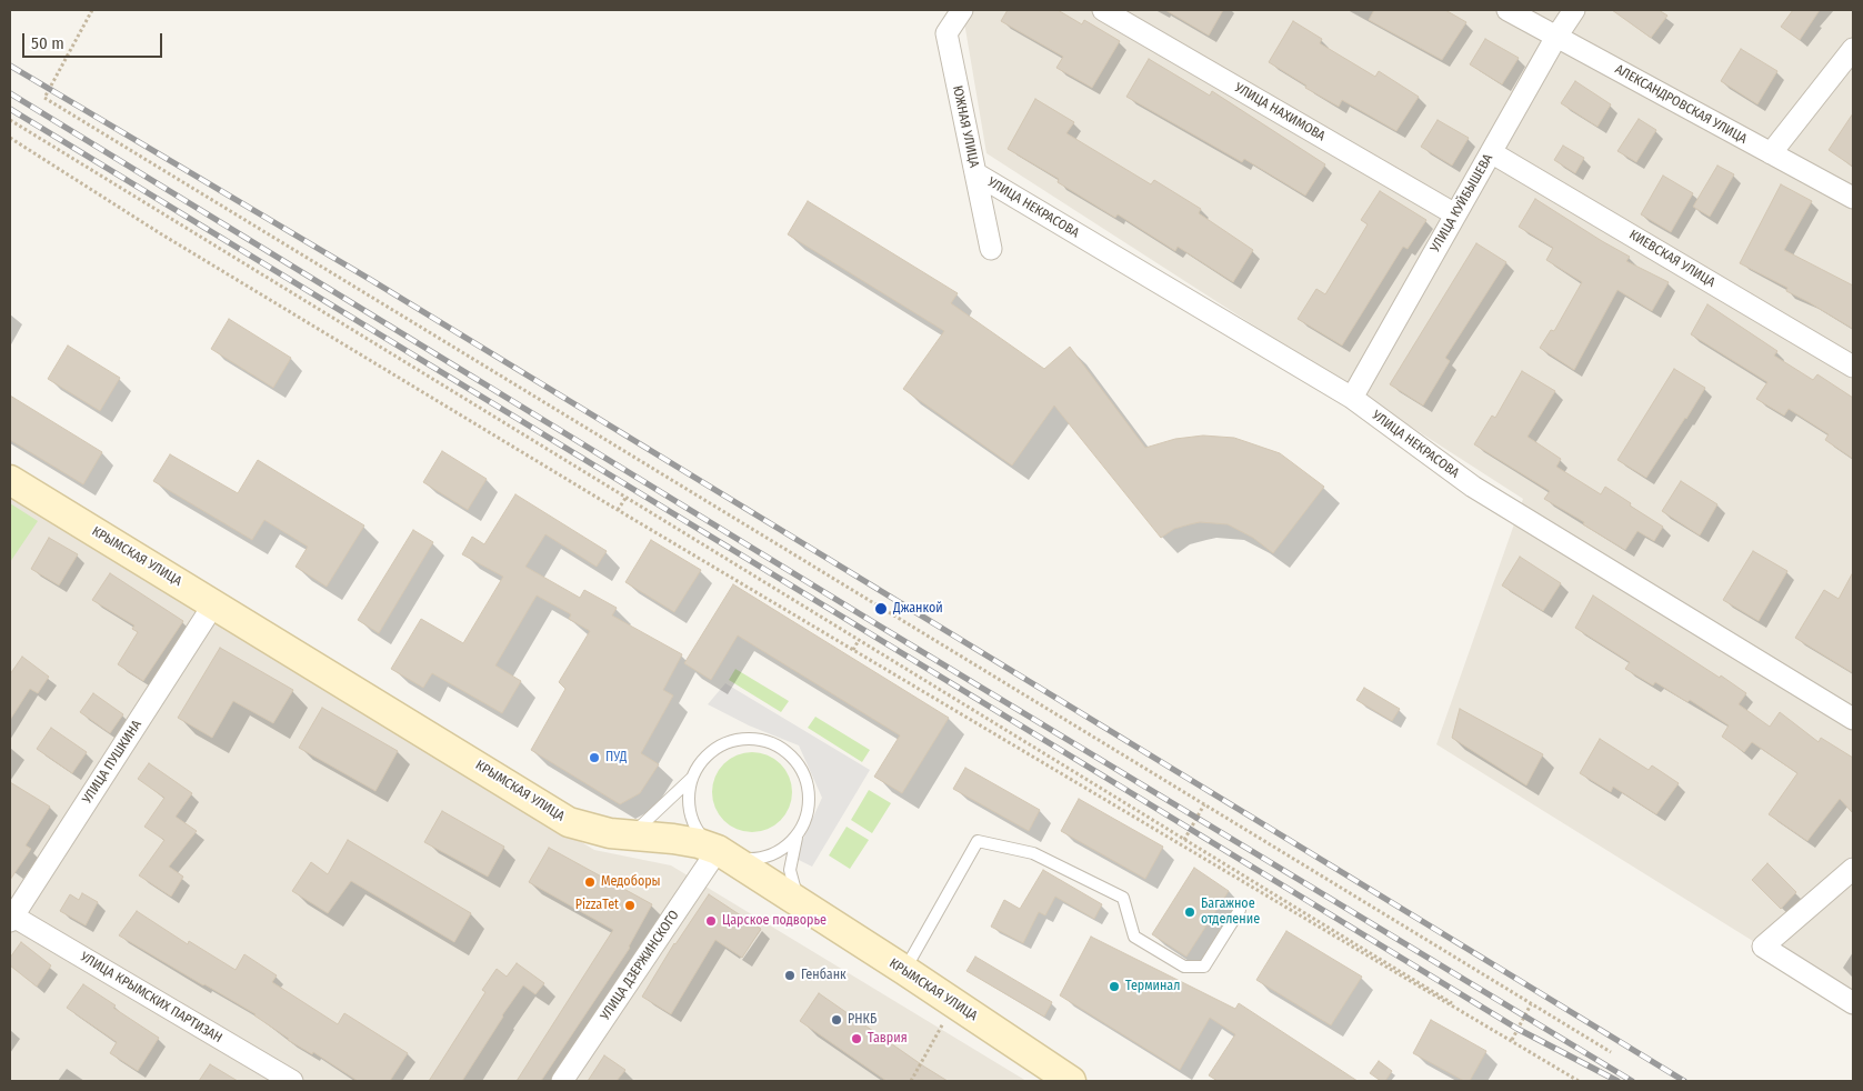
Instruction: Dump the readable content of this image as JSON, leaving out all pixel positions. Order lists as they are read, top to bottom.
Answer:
{
  "streets": {
    "main road": ["КРЫМСКАЯ УЛИЦА"],
    "street": [
      "АЛЕКСАНДРОВСКАЯ УЛИЦА",
      "УЛИЦА НАХИМОВА",
      "ЮЖНАЯ УЛИЦА",
      "УЛИЦА КУЙБЫШЕВА",
      "УЛИЦА НЕКРАСОВА",
      "КИЕВСКАЯ УЛИЦА",
      "УЛИЦА ПУШКИНА",
      "УЛИЦА ДЗЕРЖИНСКОГО",
      "УЛИЦА КРЫМСКИХ ПАРТИЗАН"
    ]
  },
  "crossings": [
    ["АЛЕКСАНДРОВСКАЯ УЛИЦА", "УЛИЦА КУЙБЫШЕВА"],
    ["УЛИЦА НАХИМОВА", "УЛИЦА КУЙБЫШЕВА"],
    ["ЮЖНАЯ УЛИЦА", "УЛИЦА НЕКРАСОВА"],
    ["УЛИЦА КУЙБЫШЕВА", "УЛИЦА НЕКРАСОВА"],
    ["УЛИЦА КУЙБЫШЕВА", "КИЕВСКАЯ УЛИЦА"],
    ["КРЫМСКАЯ УЛИЦА", "УЛИЦА ПУШКИНА"],
    ["КРЫМСКАЯ УЛИЦА", "УЛИЦА ДЗЕРЖИНСКОГО"],
    ["УЛИЦА ПУШКИНА", "УЛИЦА КРЫМСКИХ ПАРТИЗАН"]
  ],
  "places": [
    "Джанкой",
    "ПУД",
    "Медоборы",
    "PizzaTet",
    "Багажное отделение",
    "Царское подворье",
    "Генбанк",
    "Терминал",
    "РНКБ",
    "Таврия"
  ],
  "scale_bar": "50 m"
}
